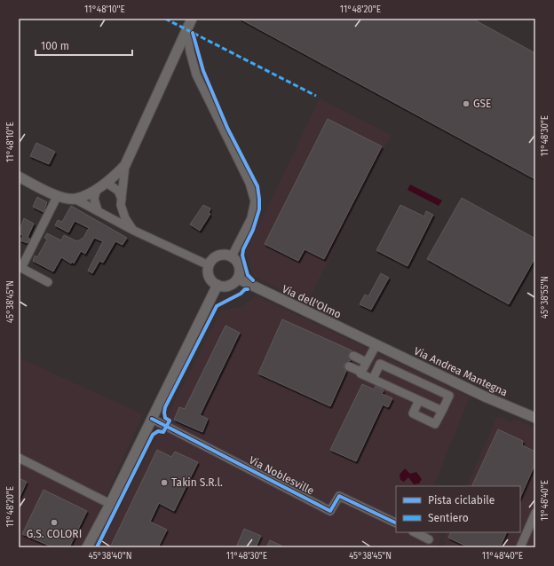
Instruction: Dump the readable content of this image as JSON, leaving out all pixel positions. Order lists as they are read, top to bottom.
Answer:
{
  "streets": {
    "main road": ["Via dell'Olmo", "Via Andrea Mantegna"],
    "street": ["Via Noblesville"]
  },
  "crossings": [
    ["Via dell'Olmo", "Via Andrea Mantegna"]
  ],
  "places": ["GSE", "Takin S.R.l.", "G.S. COLORI"],
  "legend": ["Pista ciclabile", "Sentiero"],
  "scale_bar": "100 m",
  "coordinates": [
    "11°48'10\"E",
    "11°48'20\"E",
    "11°48'30\"E",
    "45°38'55\"N",
    "45°38'45\"N",
    "11°48'40\"E",
    "45°38'40\"N"
  ]
}
